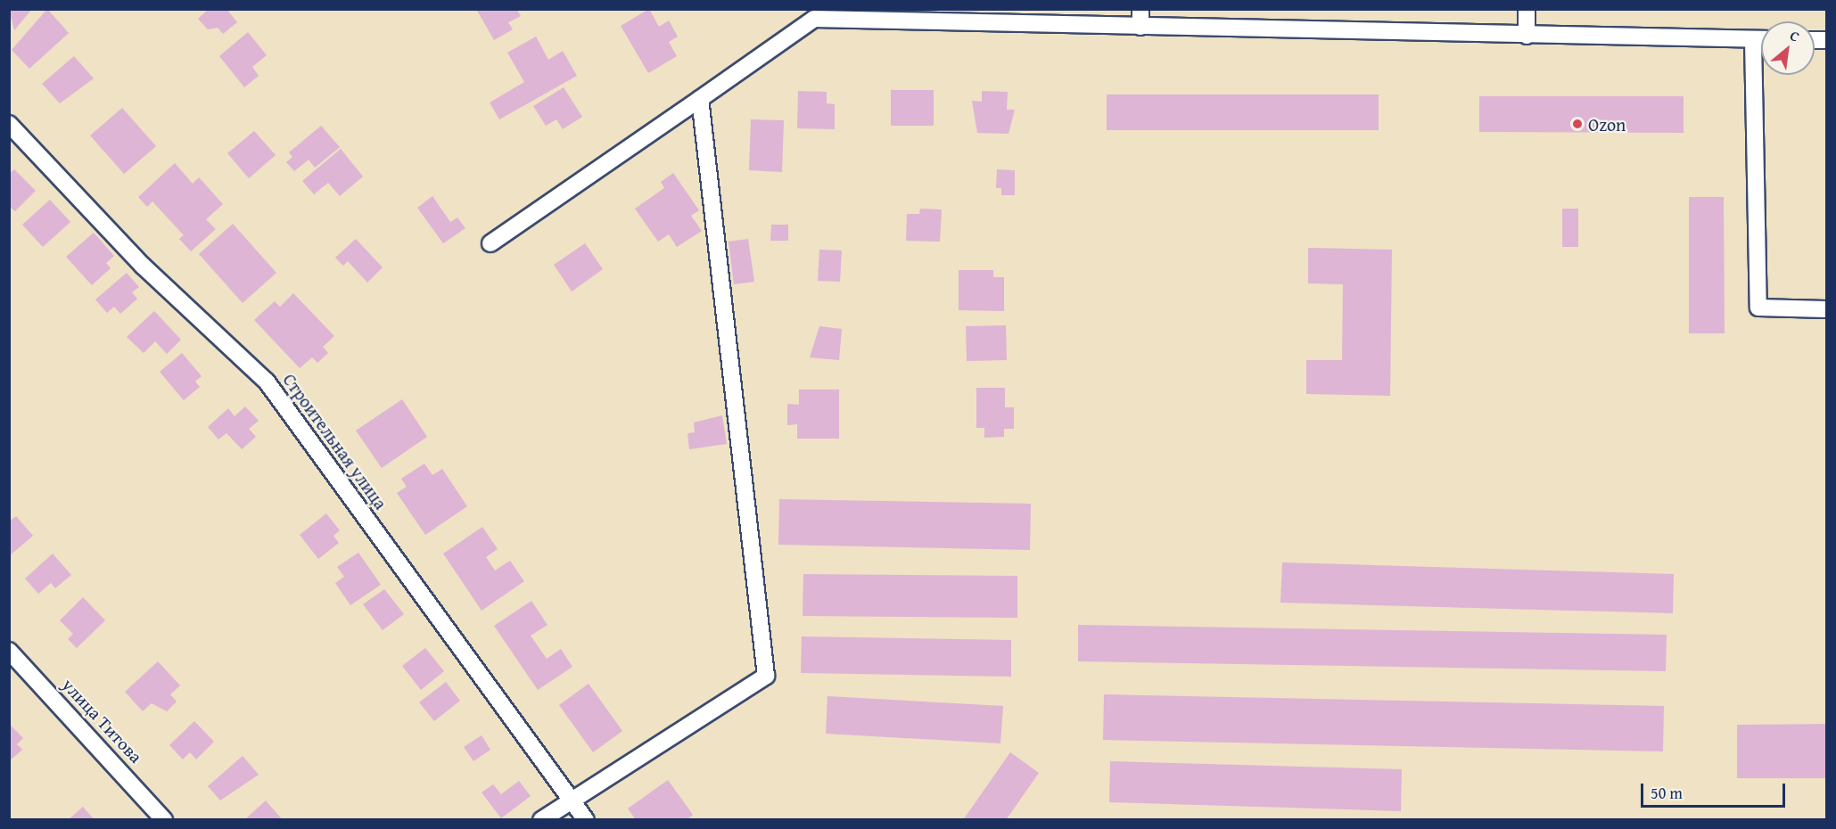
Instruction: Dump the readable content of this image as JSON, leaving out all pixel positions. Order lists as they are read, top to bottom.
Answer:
{
  "streets": {
    "street": ["Строительная улица", "улица Титова"]
  },
  "places": ["Ozon"],
  "scale_bar": "50 m",
  "north": "top right"
}
